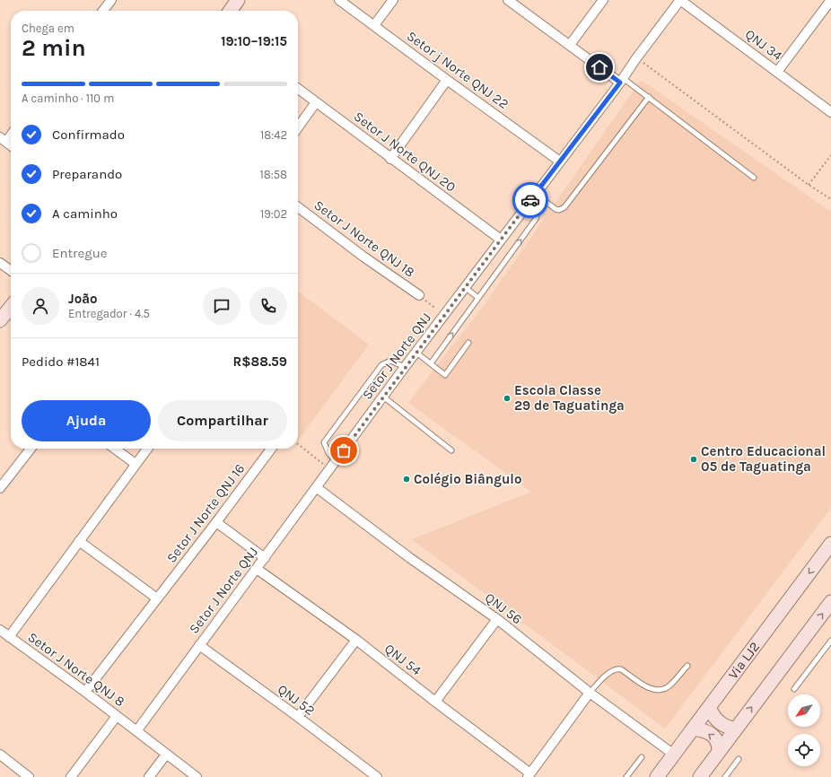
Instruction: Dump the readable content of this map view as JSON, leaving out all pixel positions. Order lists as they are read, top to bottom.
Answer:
{
  "streets": {
    "main road": ["Via LJ2"],
    "street": [
      "QNJ 34",
      "Setor j Norte QNJ 22",
      "Setor J Norte QNJ 20",
      "Setor J Norte QNJ 18",
      "Setor J Norte QNJ",
      "Setor J Norte QNJ 16",
      "QNJ 56",
      "QNJ 54",
      "Setor J Norte QNJ 8",
      "QNJ 52"
    ]
  },
  "crossings": [
    ["QNJ 34", "Setor J Norte QNJ"],
    ["Setor j Norte QNJ 22", "Setor J Norte QNJ"],
    ["Setor J Norte QNJ 20", "Setor J Norte QNJ"],
    ["Setor J Norte QNJ", "QNJ 56"],
    ["Setor J Norte QNJ", "QNJ 54"],
    ["Setor J Norte QNJ", "Setor J Norte QNJ 8"],
    ["Setor J Norte QNJ", "QNJ 52"],
    ["Setor J Norte QNJ 16", "Setor J Norte QNJ 8"],
    ["QNJ 56", "Via LJ2"]
  ],
  "places": ["Escola Classe 29 de Taguatinga", "Centro Educacional 05 de Taguatinga", "Colégio Biângulo"],
  "north": "bottom left",
  "page": {
    "heading": ["2 min", "Chega em", "19:10–19:15"],
    "panel": [
      "João",
      "Entregador · 4.5",
      "Pedido #1841",
      "R$88.59"
    ],
    "bar": "A caminho · 110 m",
    "list": [
      ["Confirmado", "18:42"],
      ["Preparando", "18:58"],
      ["A caminho", "19:02"],
      "Entregue"
    ],
    "buttons": ["Ajuda", "Compartilhar"]
  }
}
